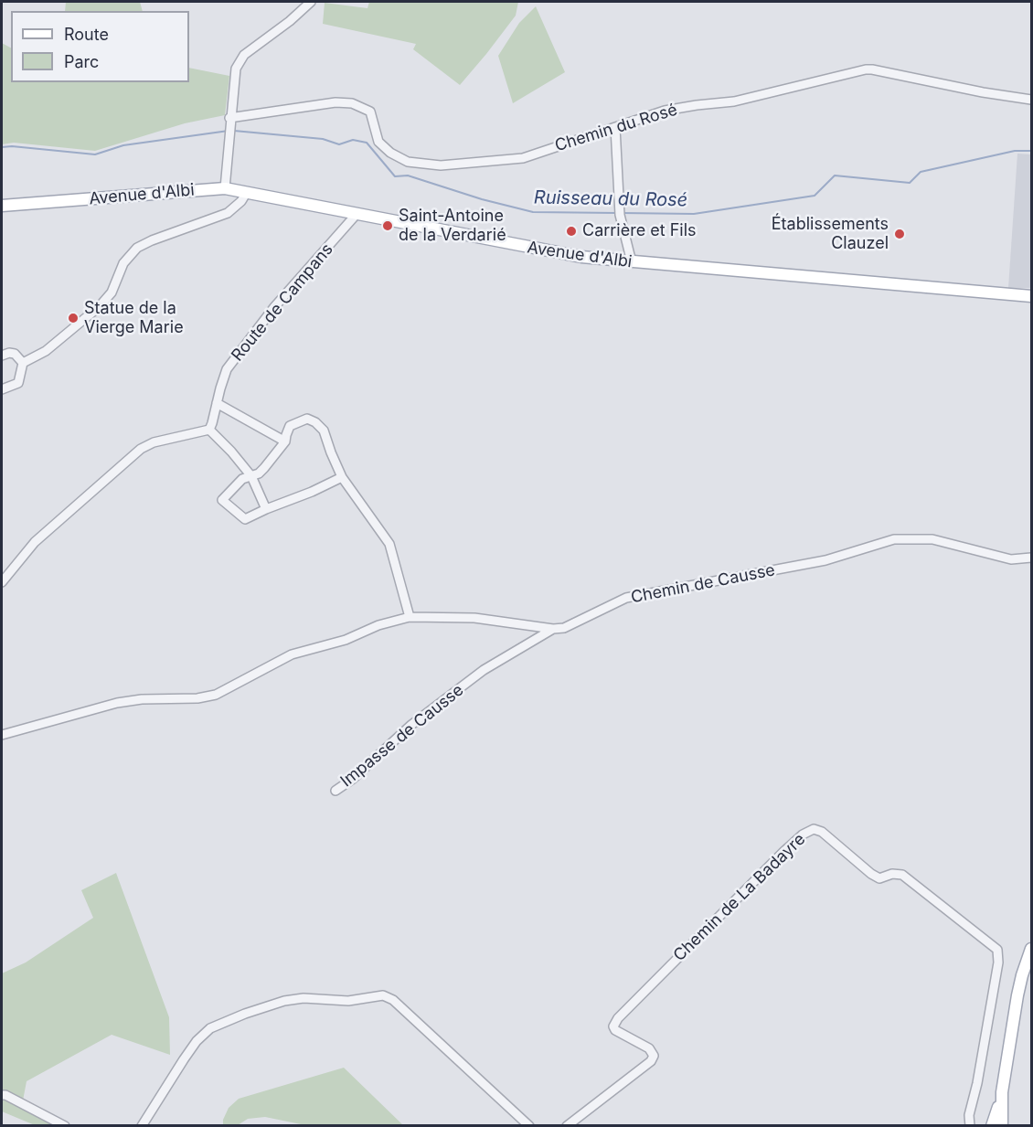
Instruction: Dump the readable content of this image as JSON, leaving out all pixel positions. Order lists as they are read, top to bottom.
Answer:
{
  "streets": {
    "main road": ["Avenue d'Albi"],
    "street": [
      "Chemin du Rosé",
      "Route de Campans",
      "Chemin de Causse",
      "Impasse de Causse",
      "Chemin de La Badayre"
    ]
  },
  "crossings": [
    ["Avenue d'Albi", "Route de Campans"],
    ["Chemin de Causse", "Impasse de Causse"]
  ],
  "water": ["Ruisseau du Rosé"],
  "places": [
    "Saint-Antoine de la Verdarié",
    "Carrière et Fils",
    "Établissements Clauzel",
    "Statue de la Vierge Marie"
  ],
  "legend": ["Route", "Parc"]
}
